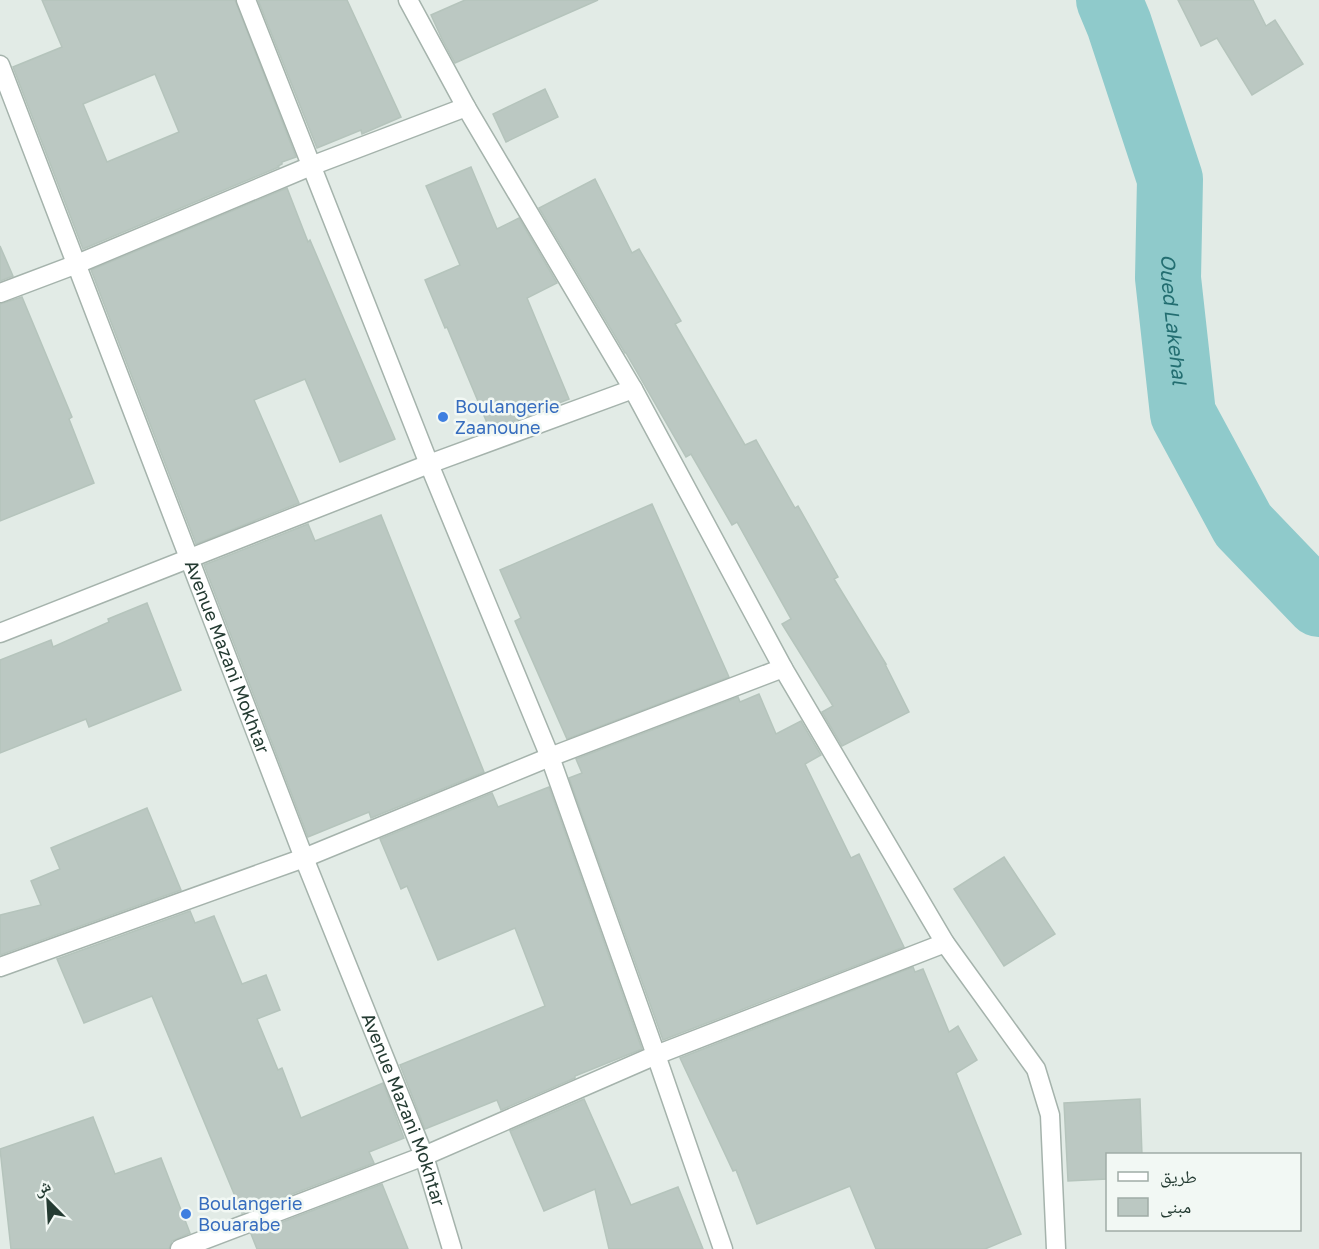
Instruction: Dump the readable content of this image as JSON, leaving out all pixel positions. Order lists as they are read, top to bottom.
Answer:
{
  "streets": {
    "street": ["Avenue Mazani Mokhtar"]
  },
  "water": ["Oued Lakehal"],
  "places": ["Boulangerie Zaanoune", "Boulangerie Bouarabe"],
  "legend": ["طريق", "مبنى"],
  "north": "top left"
}
